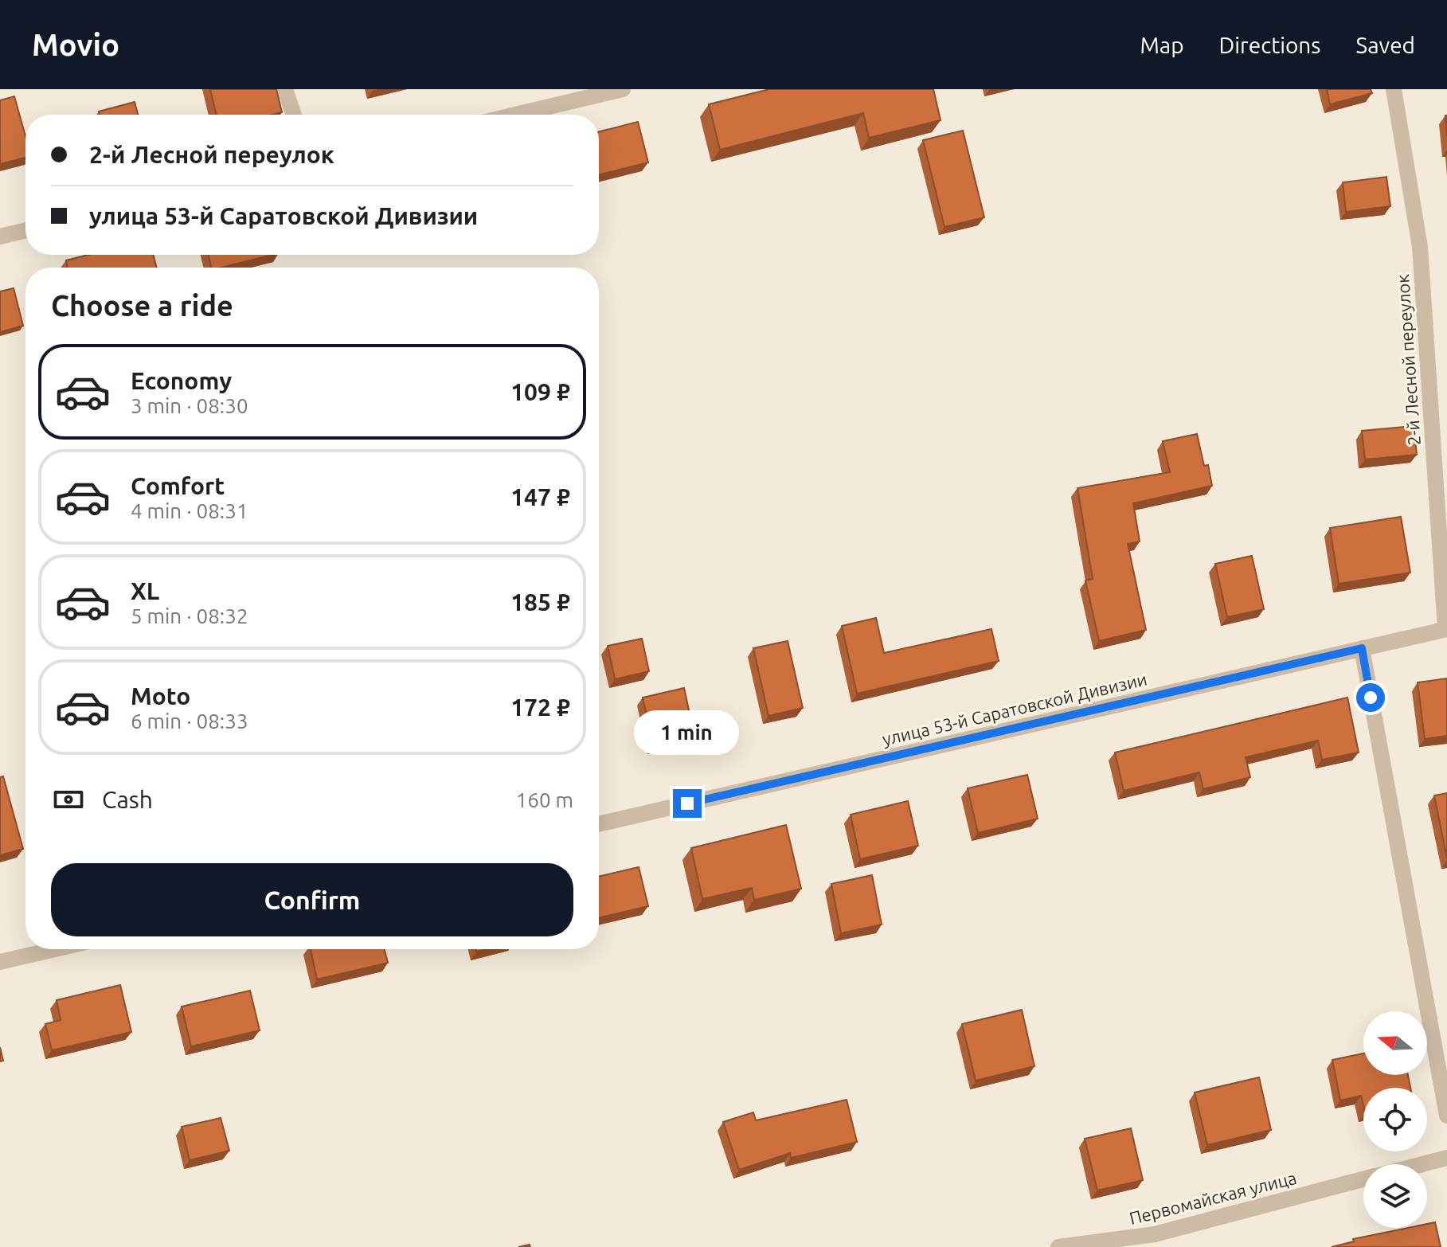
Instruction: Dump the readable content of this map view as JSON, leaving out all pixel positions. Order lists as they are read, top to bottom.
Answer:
{
  "streets": {
    "street": ["2-й Лесной переулок", "улица 53-й Саратовской Дивизии", "Первомайская улица"]
  },
  "crossings": [
    ["2-й Лесной переулок", "улица 53-й Саратовской Дивизии"]
  ],
  "north": "left",
  "page": {
    "header": "Movio",
    "nav": ["Map", "Directions", "Saved"],
    "banner": ["2-й Лесной переулок", "улица 53-й Саратовской Дивизии"],
    "heading": "Choose a ride",
    "list": [
      {
        "name": "Economy",
        "note": "3 min · 08:30",
        "value": "109 ₽"
      },
      {
        "name": "Comfort",
        "note": "4 min · 08:31",
        "value": "147 ₽"
      },
      {
        "name": "XL",
        "note": "5 min · 08:32",
        "value": "185 ₽"
      },
      {
        "name": "Moto",
        "note": "6 min · 08:33",
        "value": "172 ₽"
      }
    ],
    "bubble": "1 min",
    "pay": ["Cash", "160 m"],
    "buttons": "Confirm"
  }
}
